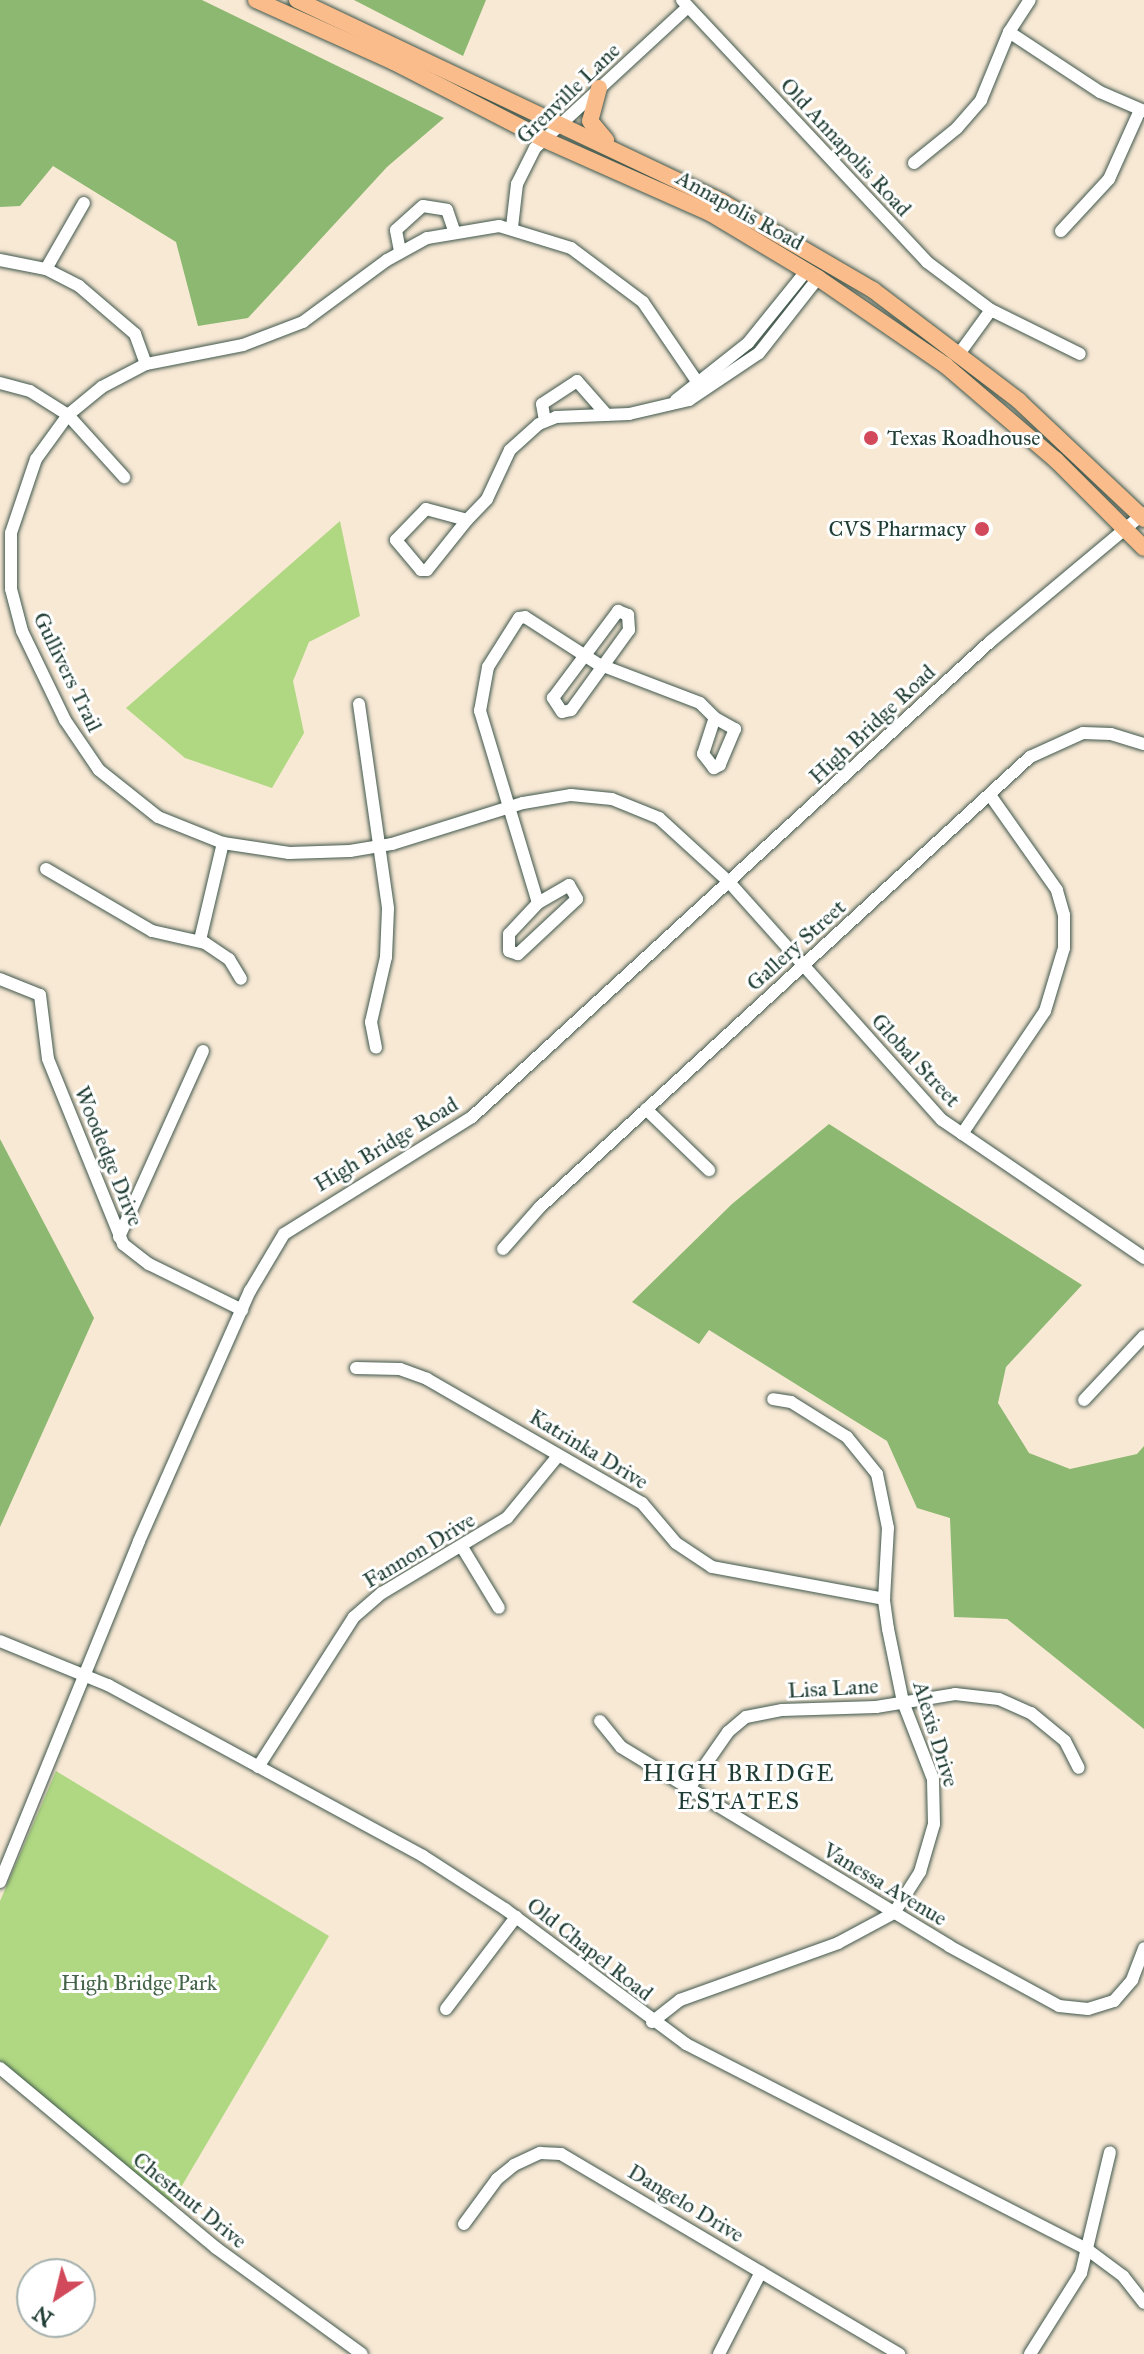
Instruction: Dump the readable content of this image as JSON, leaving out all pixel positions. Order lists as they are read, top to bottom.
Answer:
{
  "streets": {
    "main road": ["Annapolis Road"],
    "street": [
      "Grenville Lane",
      "Old Annapolis Road",
      "Gullivers Trail",
      "High Bridge Road",
      "Gallery Street",
      "Global Street",
      "Woodedge Drive",
      "Katrinka Drive",
      "Fannon Drive",
      "Lisa Lane",
      "Alexis Drive",
      "Vanessa Avenue",
      "Old Chapel Road",
      "Chestnut Drive",
      "Dangelo Drive"
    ]
  },
  "crossings": [
    ["Grenville Lane", "Old Annapolis Road"],
    ["Grenville Lane", "Annapolis Road"],
    ["Grenville Lane", "Gullivers Trail"],
    ["Annapolis Road", "High Bridge Road"],
    ["Gullivers Trail", "High Bridge Road"],
    ["Gullivers Trail", "Global Street"],
    ["High Bridge Road", "Global Street"],
    ["High Bridge Road", "Woodedge Drive"],
    ["High Bridge Road", "Old Chapel Road"],
    ["Gallery Street", "Global Street"],
    ["Katrinka Drive", "Fannon Drive"],
    ["Katrinka Drive", "Alexis Drive"],
    ["Fannon Drive", "Old Chapel Road"],
    ["Lisa Lane", "Alexis Drive"],
    ["Lisa Lane", "Vanessa Avenue"],
    ["Alexis Drive", "Vanessa Avenue"],
    ["Alexis Drive", "Old Chapel Road"]
  ],
  "districts": ["HIGH BRIDGE ESTATES"],
  "parks": ["High Bridge Park"],
  "places": ["Texas Roadhouse", "CVS Pharmacy"],
  "north": "bottom left"
}
